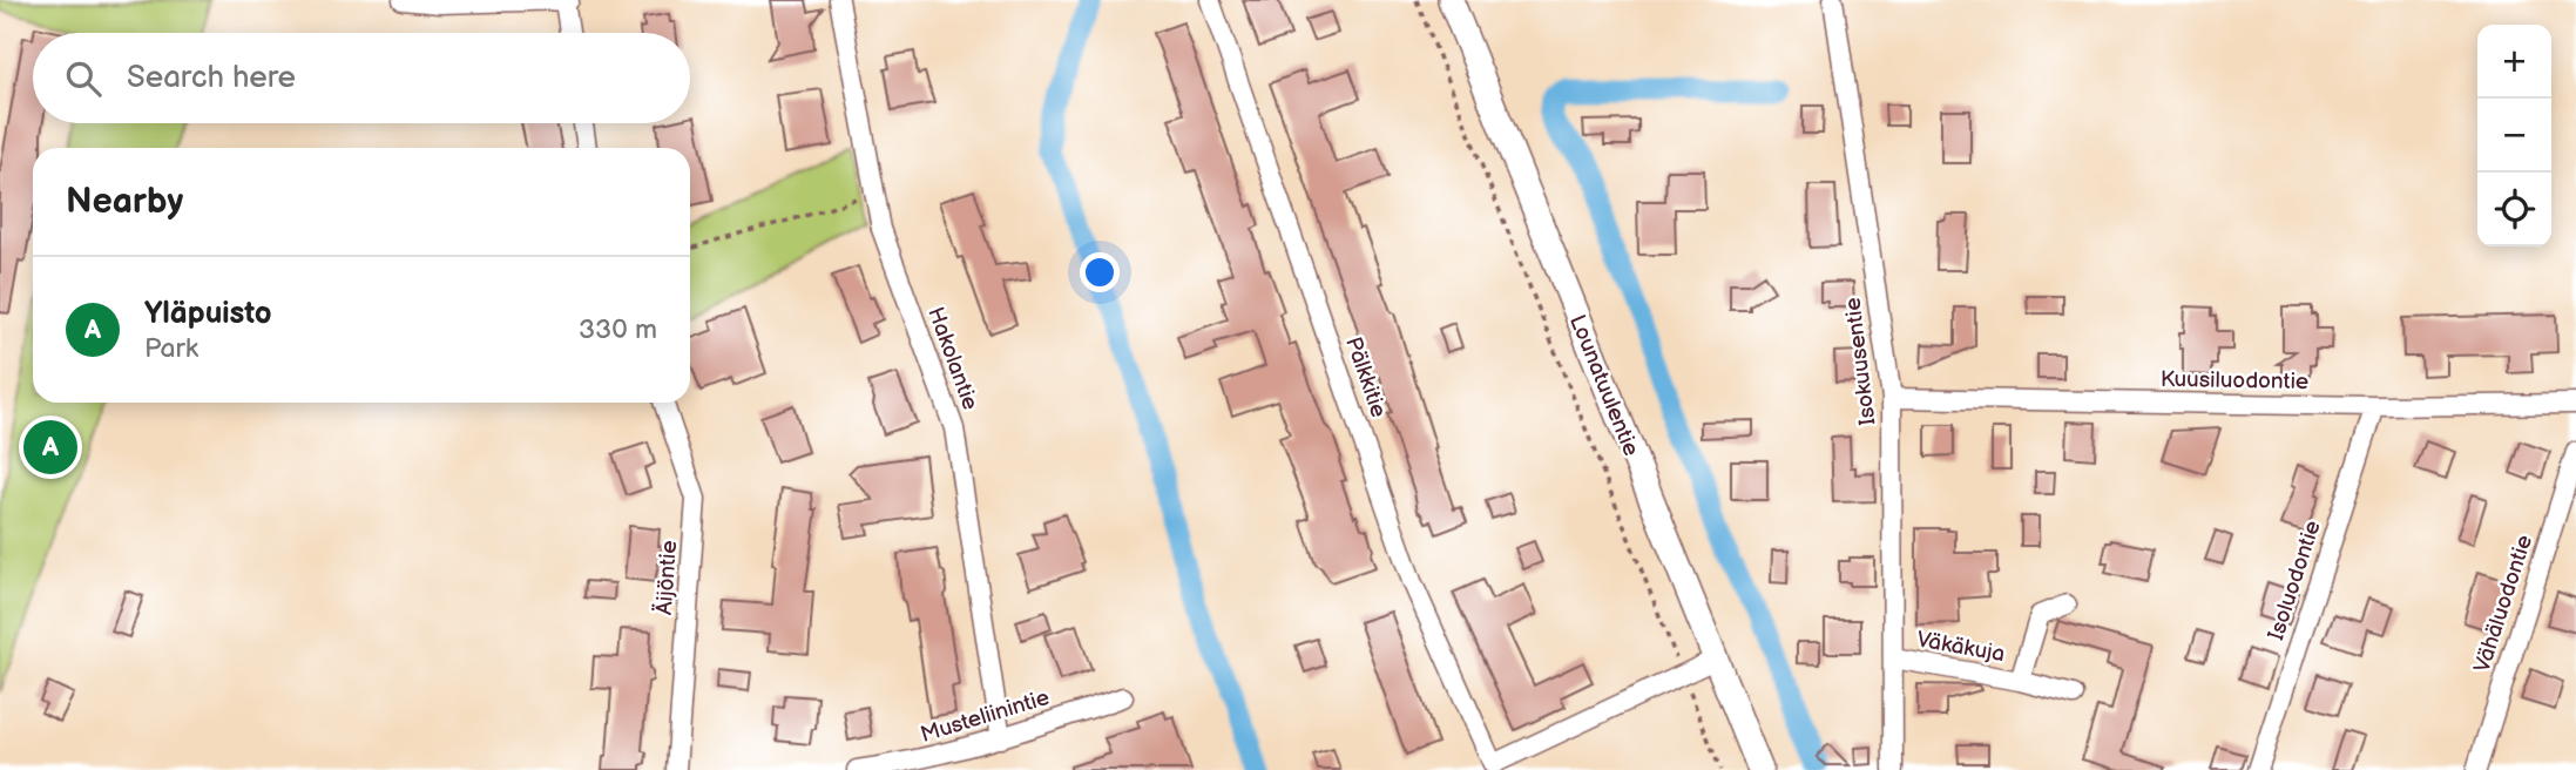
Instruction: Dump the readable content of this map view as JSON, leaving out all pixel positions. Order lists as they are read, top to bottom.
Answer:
{
  "streets": {
    "street": [
      "Hakolantie",
      "Isokuusentie",
      "Pälkkitie",
      "Kuusiluodontie",
      "Lounatuulentie",
      "Äijöntie",
      "Isoluodontie",
      "Vähäluodontie",
      "Väkäkuja",
      "Musteliinintie"
    ]
  },
  "crossings": [
    ["Hakolantie", "Musteliinintie"],
    ["Isokuusentie", "Kuusiluodontie"],
    ["Isokuusentie", "Väkäkuja"],
    ["Pälkkitie", "Lounatuulentie"],
    ["Kuusiluodontie", "Isoluodontie"]
  ],
  "page": {
    "map_buttons": ["+", "−"],
    "search": "Search here",
    "heading": "Nearby",
    "list": [
      {
        "mark": "A",
        "name": "Yläpuisto",
        "note": "Park",
        "value": "330 m"
      }
    ],
    "pins": "A"
  }
}
